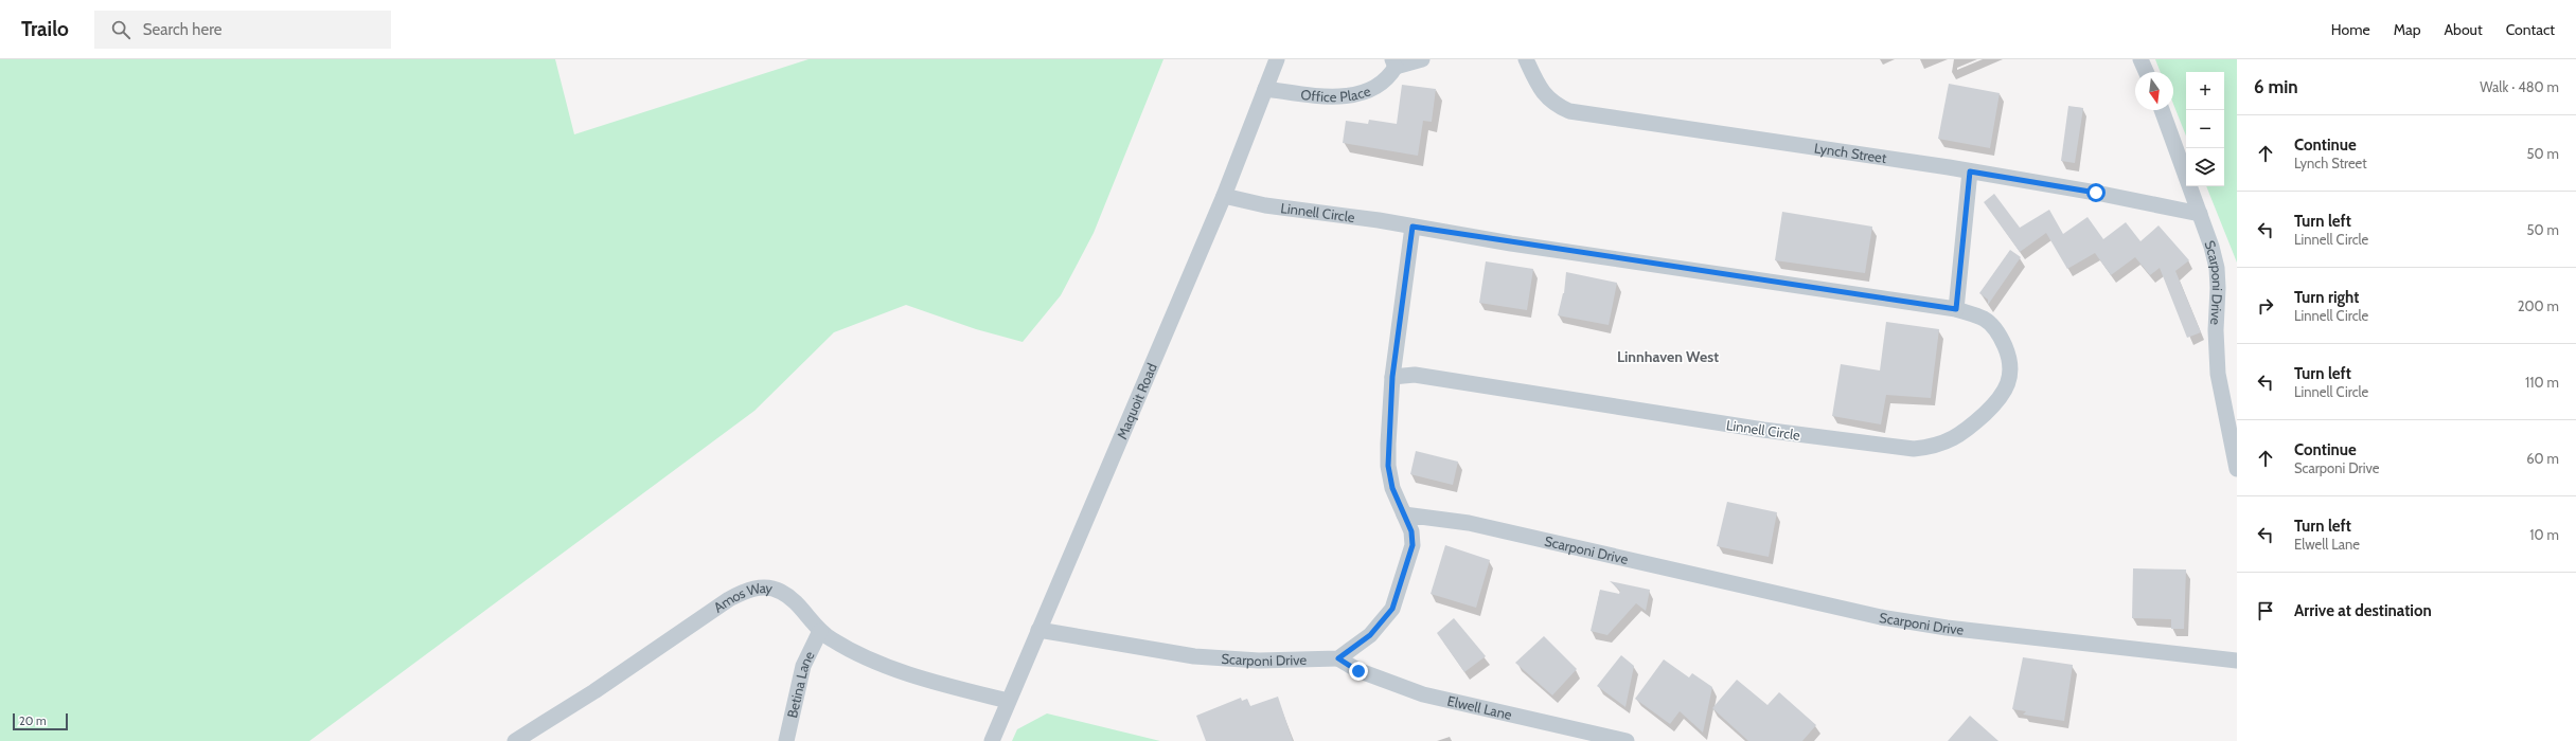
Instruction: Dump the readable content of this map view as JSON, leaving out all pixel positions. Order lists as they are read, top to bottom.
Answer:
{
  "streets": {
    "street": [
      "Office Place",
      "Lynch Street",
      "Linnell Circle",
      "Scarponi Drive",
      "Maquoit Road",
      "Amos Way",
      "Betina Lane",
      "Elwell Lane"
    ]
  },
  "crossings": [
    ["Office Place", "Maquoit Road"],
    ["Lynch Street", "Scarponi Drive"],
    ["Linnell Circle", "Maquoit Road"],
    ["Scarponi Drive", "Maquoit Road"],
    ["Scarponi Drive", "Elwell Lane"],
    ["Maquoit Road", "Amos Way"],
    ["Amos Way", "Betina Lane"]
  ],
  "districts": ["Linnhaven West"],
  "scale_bar": "20 m",
  "north": "bottom",
  "page": {
    "header": "Trailo",
    "search": "Search here",
    "nav": [
      "Home",
      "Map",
      "About",
      "Contact"
    ],
    "heading": ["6 min", "Walk · 480 m"],
    "map_buttons": ["+", "−"],
    "list": [
      ["Continue", "Lynch Street", "50 m"],
      ["Turn left", "Linnell Circle", "50 m"],
      ["Turn right", "Linnell Circle", "200 m"],
      ["Turn left", "Linnell Circle", "110 m"],
      ["Continue", "Scarponi Drive", "60 m"],
      ["Turn left", "Elwell Lane", "10 m"],
      "Arrive at destination"
    ],
    "scale": "20 m"
  }
}
